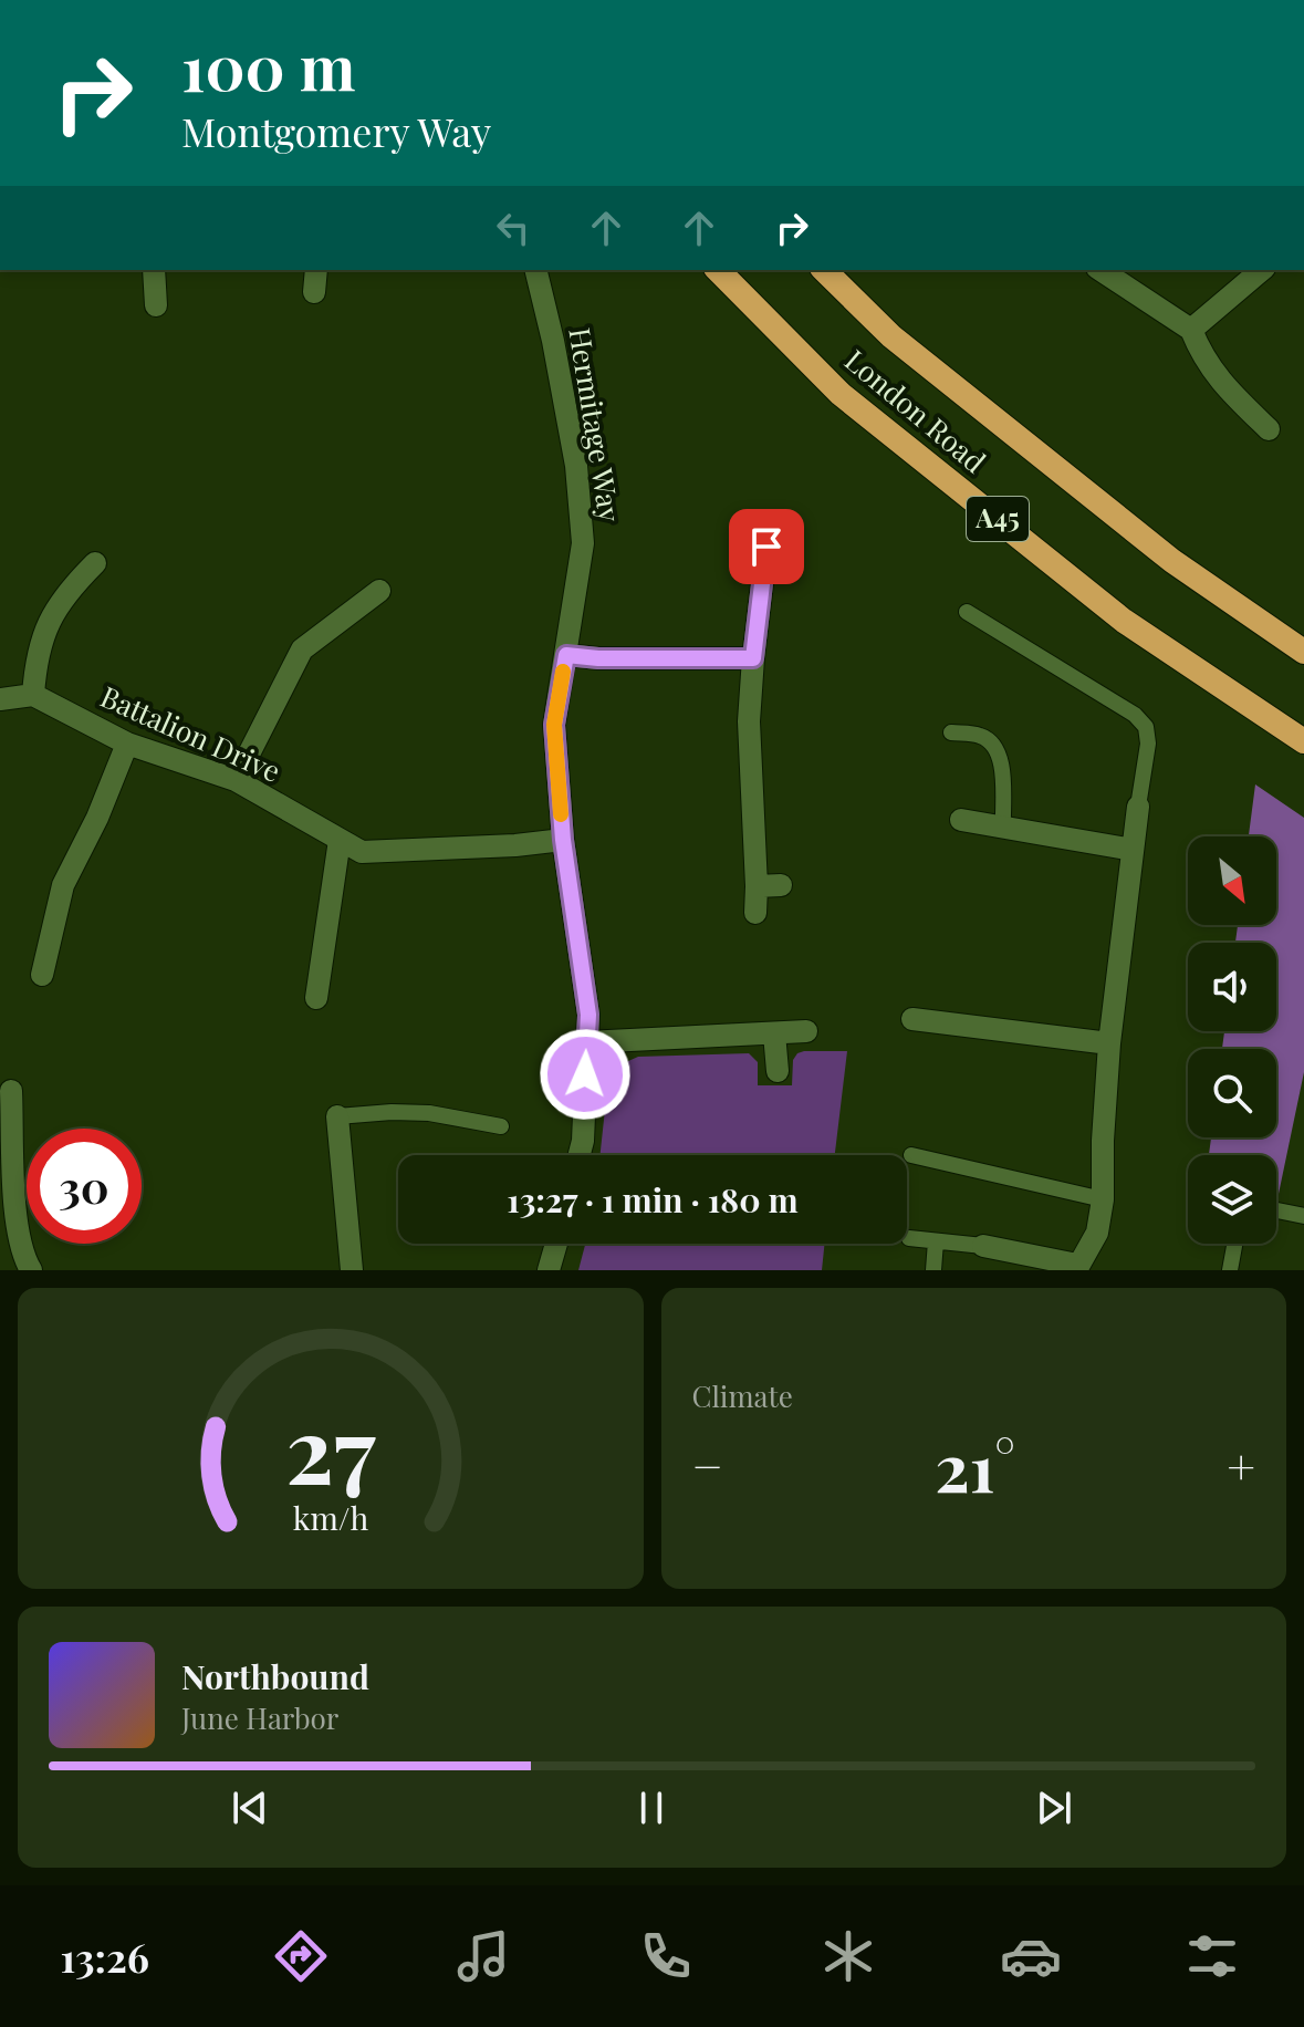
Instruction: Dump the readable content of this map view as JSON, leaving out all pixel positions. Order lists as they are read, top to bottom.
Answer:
{
  "streets": {
    "highway": ["London Road", "A45"],
    "street": ["Hermitage Way", "Battalion Drive"]
  },
  "crossings": [
    ["Hermitage Way", "Battalion Drive"]
  ],
  "north": "bottom right",
  "page": {
    "turn": ["100 m", "Montgomery Way"],
    "limit": "30",
    "trip": "13:27 · 1 min · 180 m",
    "tile": "Climate",
    "heat": ["−", "21°", "+"],
    "song": ["Northbound", "June Harbor"],
    "tabs": "13:26",
    "gauge": ["27", "km/h"]
  }
}
